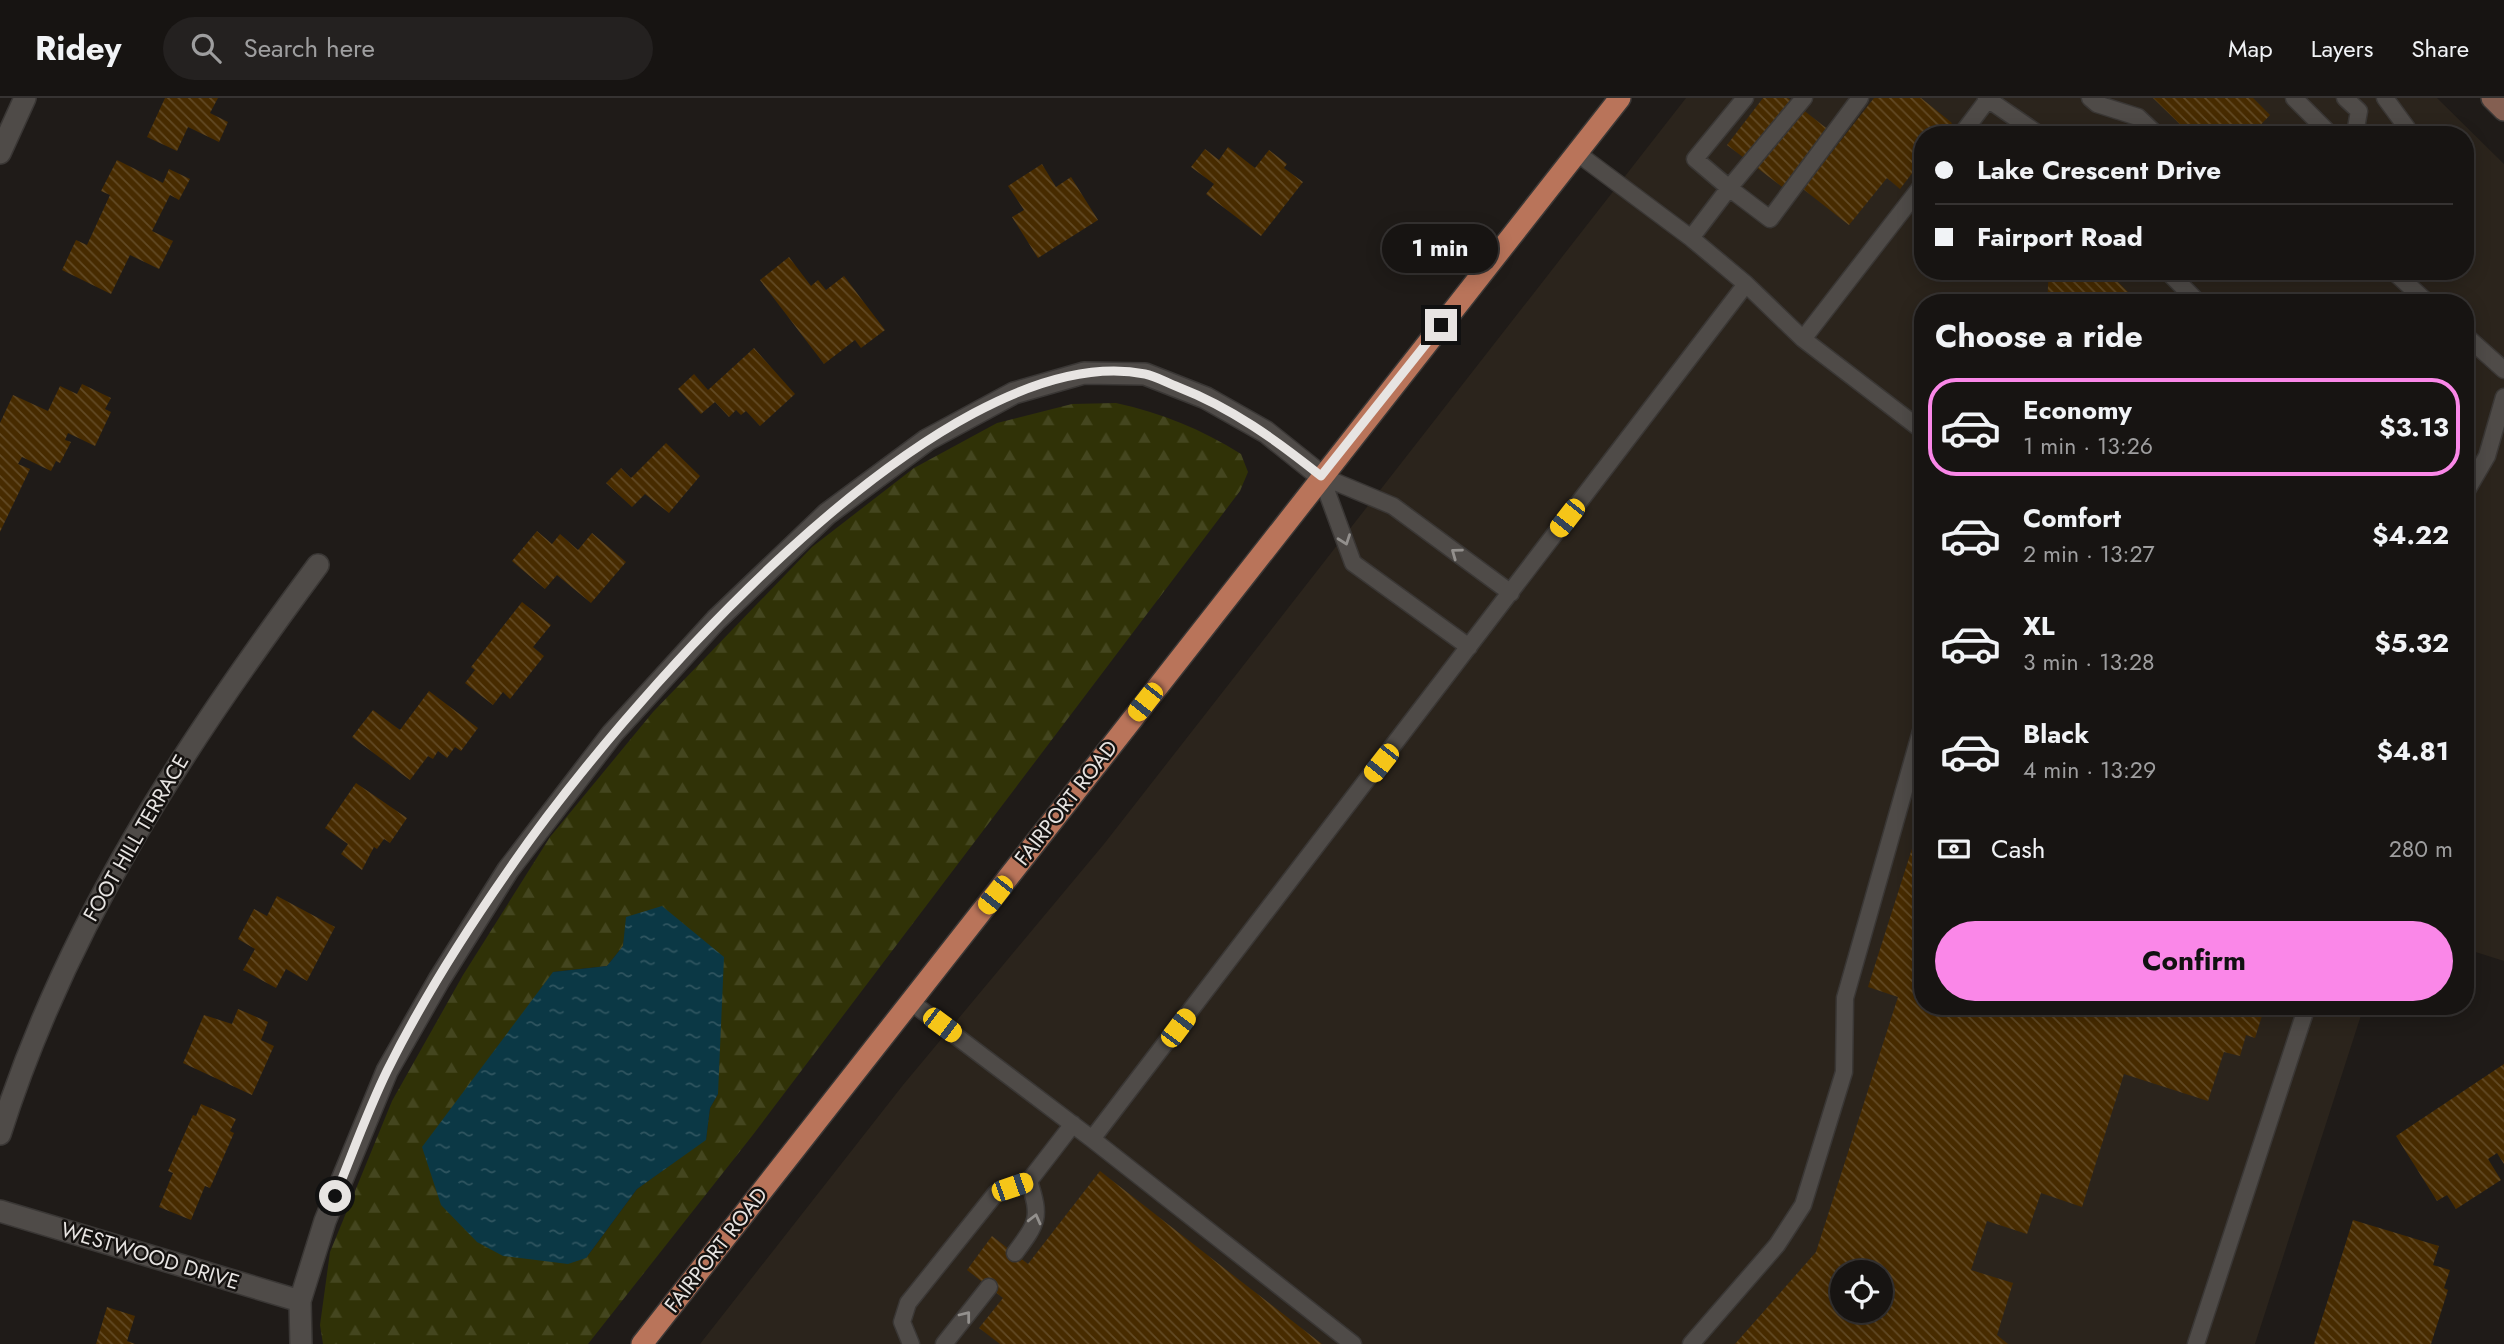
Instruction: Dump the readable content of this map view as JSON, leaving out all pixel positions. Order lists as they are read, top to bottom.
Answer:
{
  "streets": {
    "main road": ["FAIRPORT ROAD"],
    "street": ["FOOT HILL TERRACE", "WESTWOOD DRIVE"]
  },
  "page": {
    "header": "Ridey",
    "search": "Search here",
    "nav": ["Map", "Layers", "Share"],
    "banner": ["Lake Crescent Drive", "Fairport Road"],
    "bubble": "1 min",
    "heading": "Choose a ride",
    "list": [
      {
        "name": "Economy",
        "note": "1 min · 13:26",
        "value": "$3.13"
      },
      {
        "name": "Comfort",
        "note": "2 min · 13:27",
        "value": "$4.22"
      },
      {
        "name": "XL",
        "note": "3 min · 13:28",
        "value": "$5.32"
      },
      {
        "name": "Black",
        "note": "4 min · 13:29",
        "value": "$4.81"
      }
    ],
    "pay": ["Cash", "280 m"],
    "buttons": "Confirm"
  }
}
